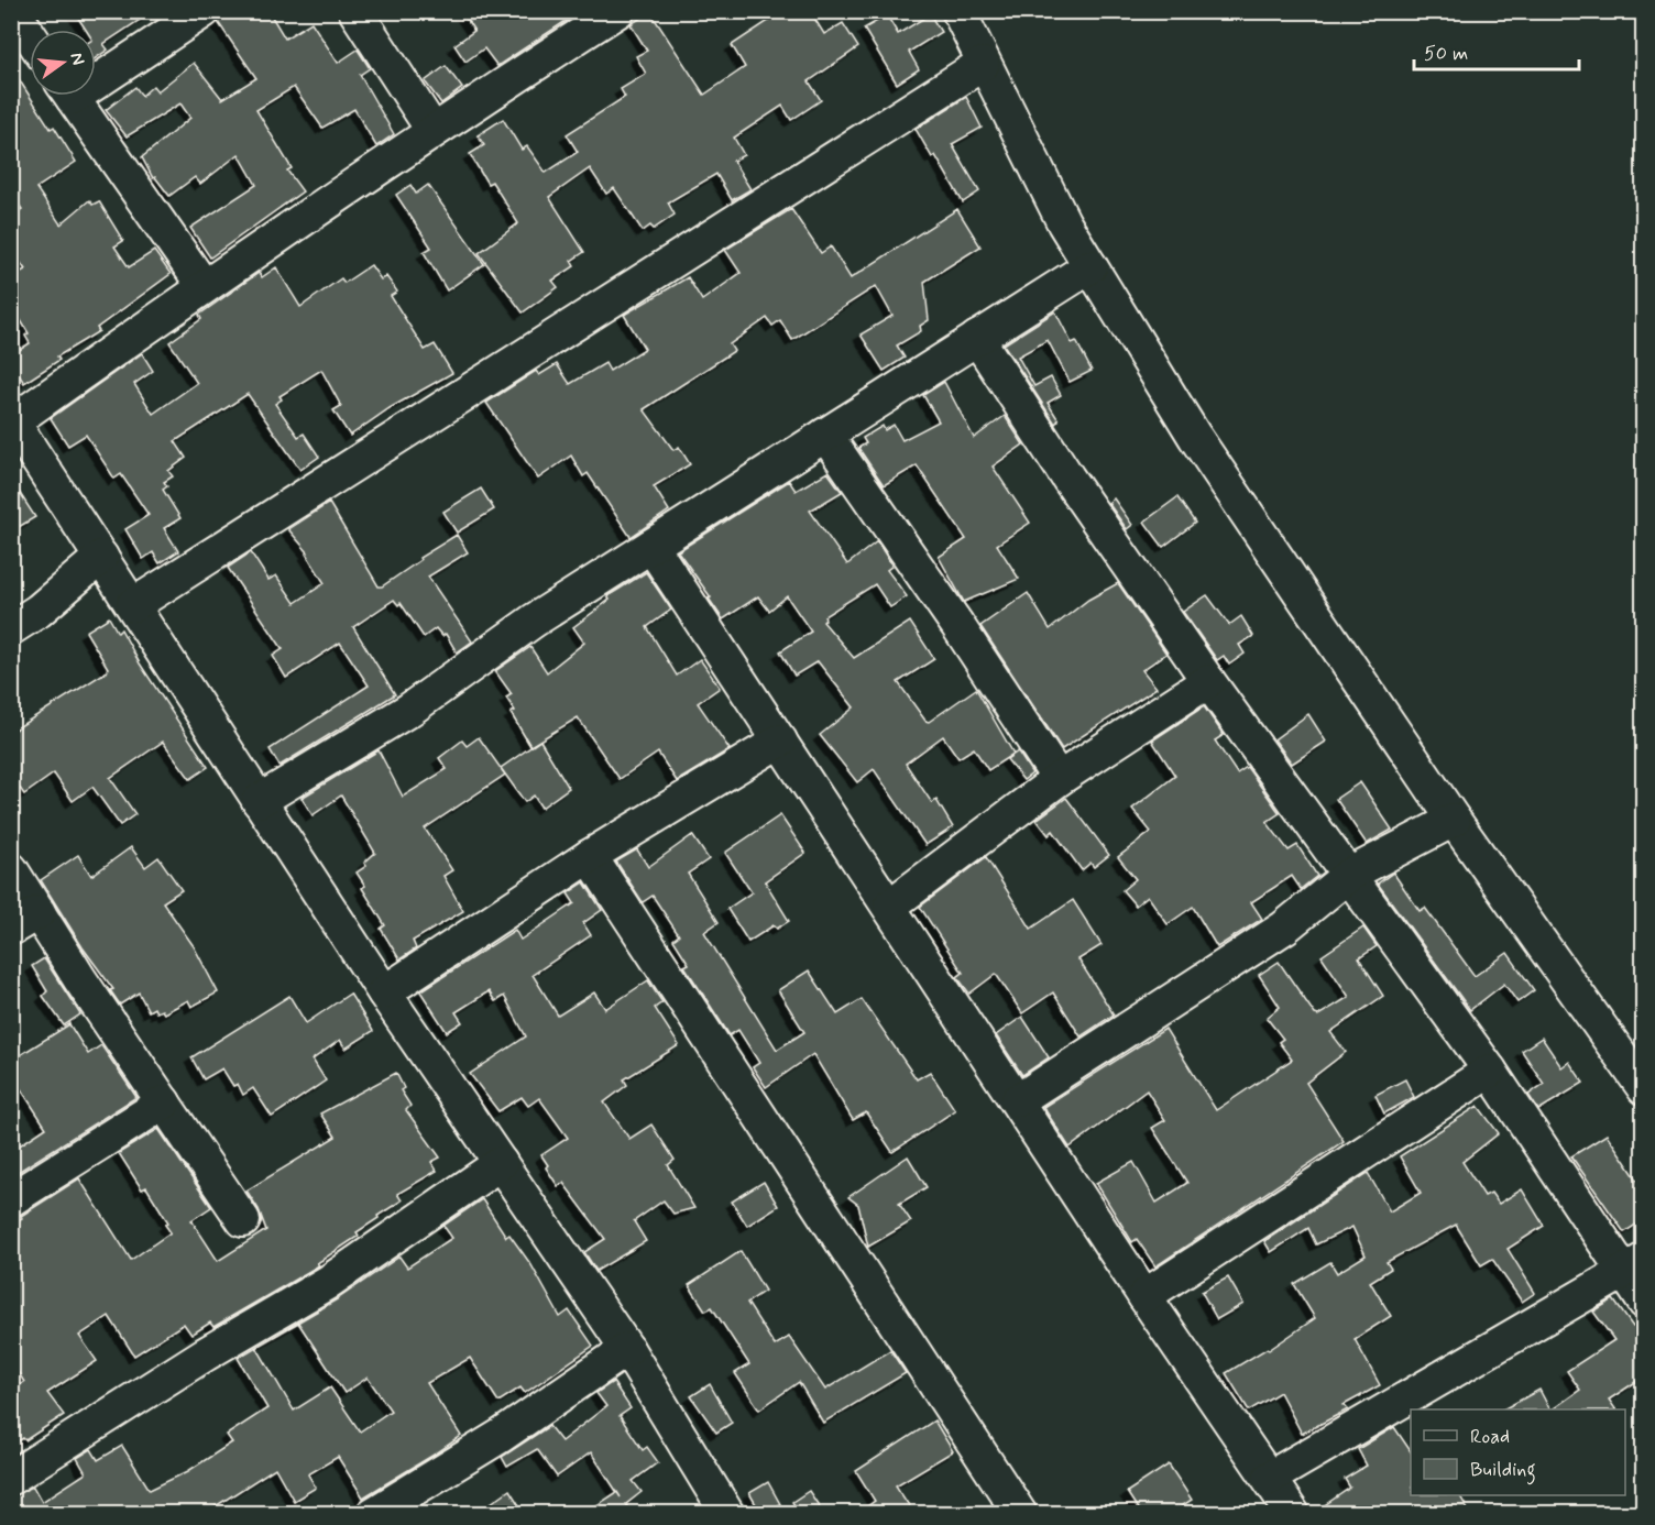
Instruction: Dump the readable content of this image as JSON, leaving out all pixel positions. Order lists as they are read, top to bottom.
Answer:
{
  "legend": ["Road", "Building"],
  "scale_bar": "50 m",
  "north": "right"
}
